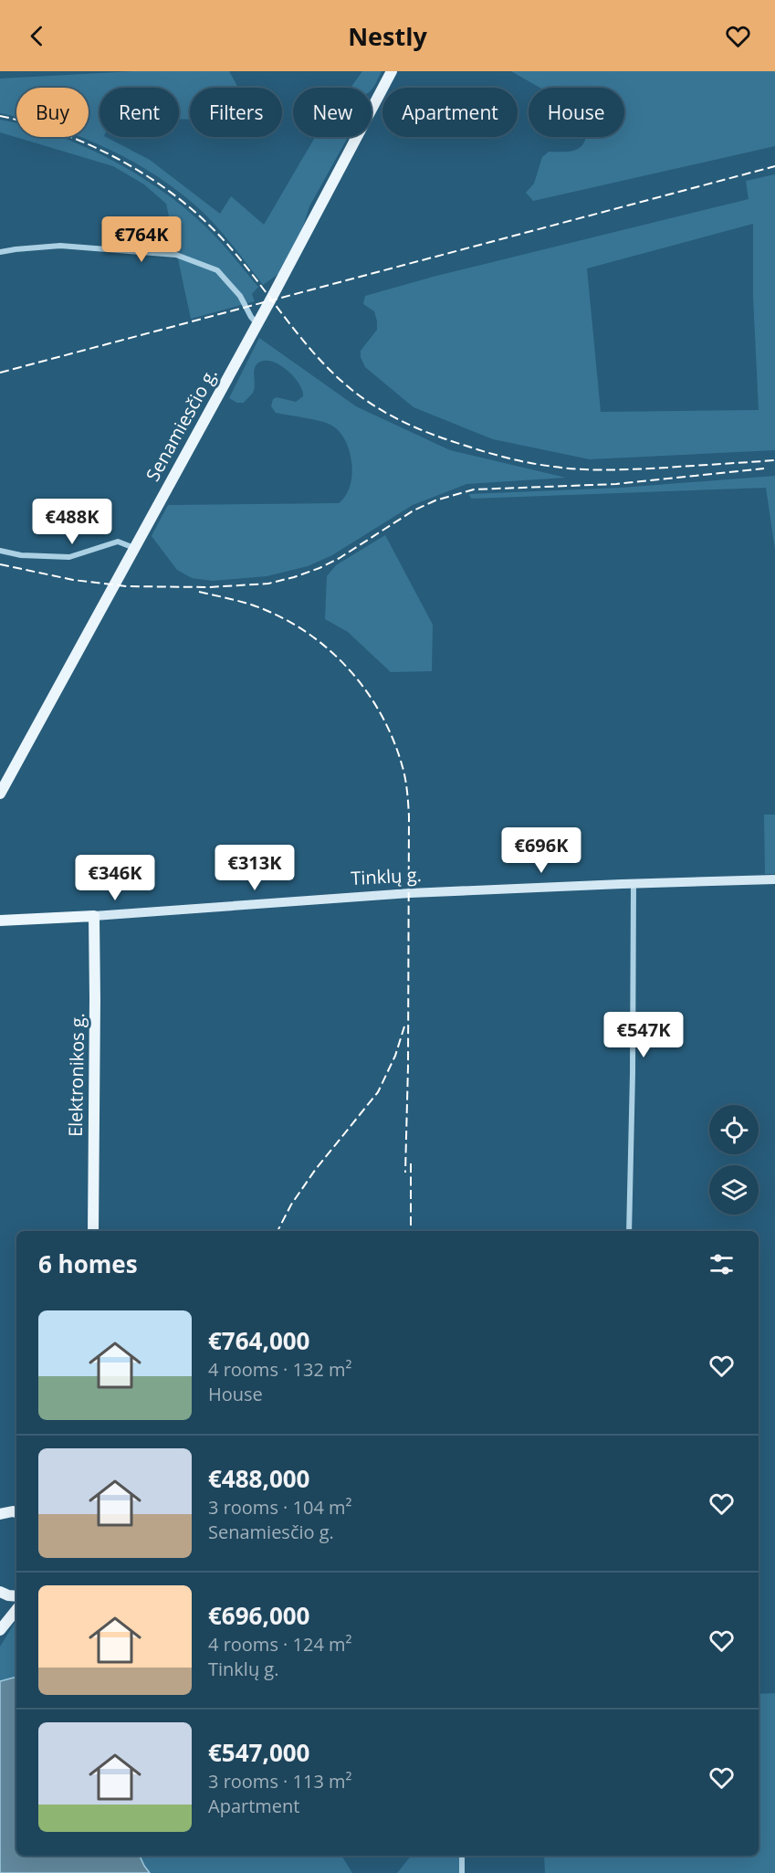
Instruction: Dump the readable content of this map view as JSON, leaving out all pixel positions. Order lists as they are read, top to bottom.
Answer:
{
  "streets": {
    "main road": ["Senamiesčio g.", "Tinklų g.", "Elektronikos g."]
  },
  "crossings": [
    ["Tinklų g.", "Elektronikos g."]
  ],
  "page": {
    "header": "Nestly",
    "chip": [
      "Buy",
      "Rent",
      "Filters",
      "New",
      "Apartment",
      "House"
    ],
    "price": [
      "€764K",
      "€488K",
      "€696K",
      "€313K",
      "€346K",
      "€547K"
    ],
    "heading": "6 homes",
    "list": [
      {
        "name": "€764,000",
        "note": "4 rooms · 132 m² · House"
      },
      {
        "name": "€488,000",
        "note": "3 rooms · 104 m² · Senamiesčio g."
      },
      {
        "name": "€696,000",
        "note": "4 rooms · 124 m² · Tinklų g."
      },
      {
        "name": "€547,000",
        "note": "3 rooms · 113 m² · Apartment"
      }
    ]
  }
}
